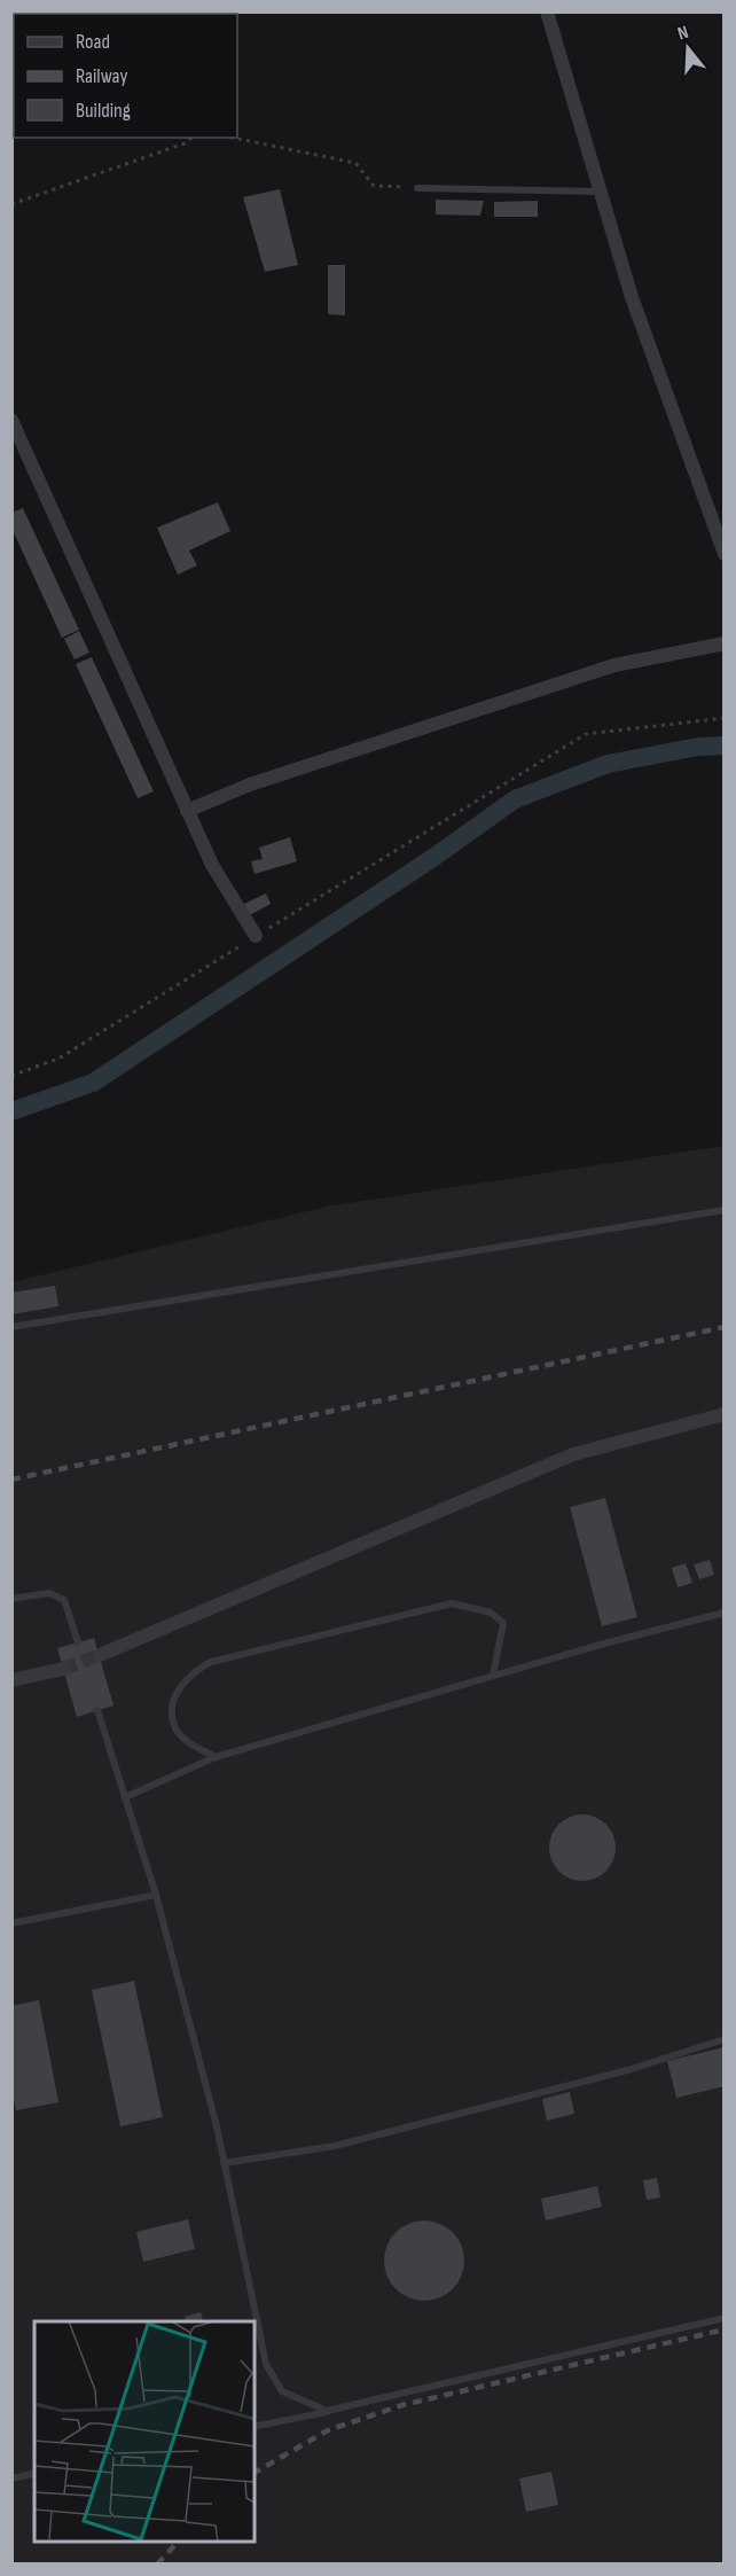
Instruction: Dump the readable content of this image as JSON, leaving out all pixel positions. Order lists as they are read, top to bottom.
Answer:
{
  "legend": ["Road", "Railway", "Building"],
  "north": "top"
}
